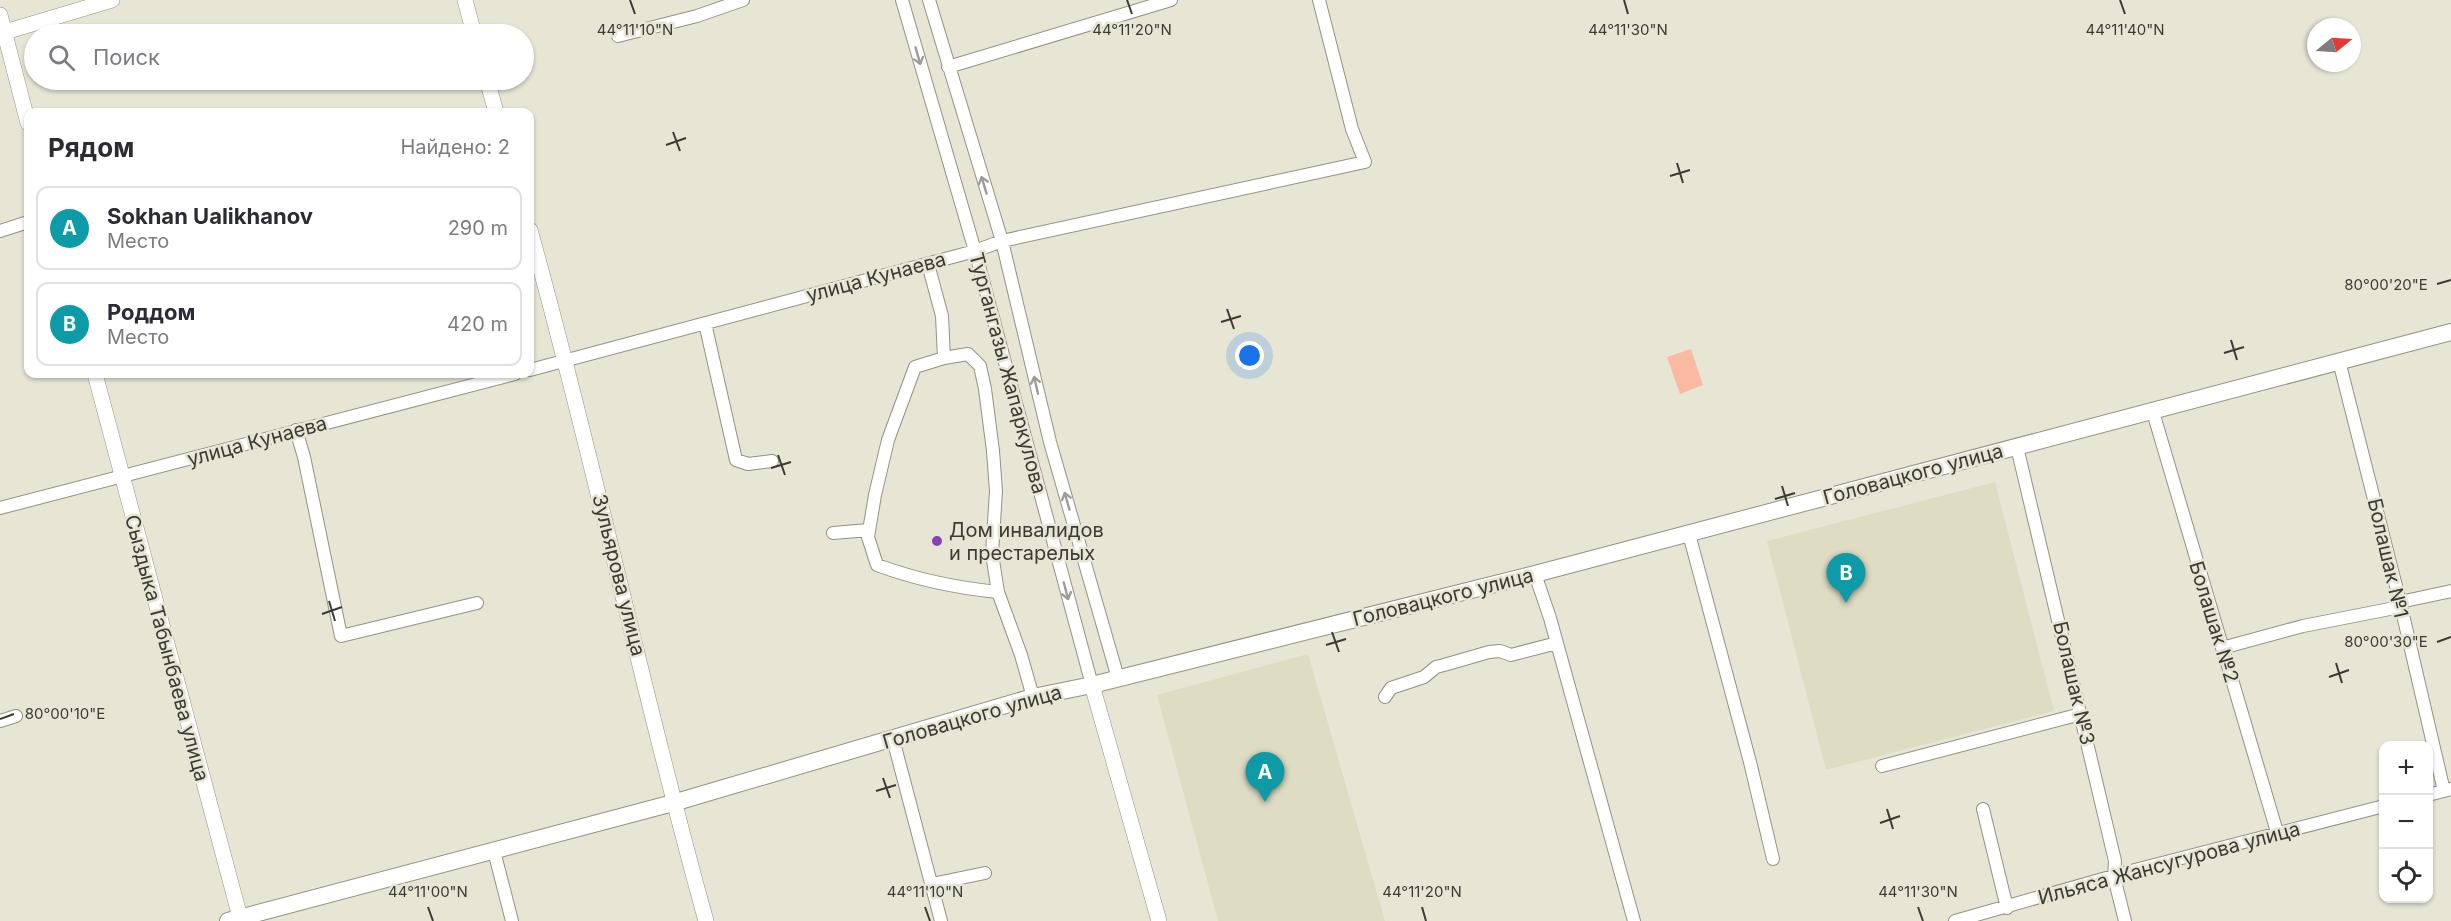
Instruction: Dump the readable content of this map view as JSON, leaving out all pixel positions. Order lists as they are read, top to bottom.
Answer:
{
  "streets": {
    "main road": ["Головацкого улица"],
    "street": [
      "улица Кунаева",
      "Тургангазы Жапаркулова",
      "Болашак №1",
      "Зульярова улица",
      "Болашак №2",
      "Сыздыка Табынбаева улица",
      "Болашак №3",
      "Ильяса Жансугурова улица"
    ]
  },
  "crossings": [
    ["улица Кунаева", "Тургангазы Жапаркулова"],
    ["улица Кунаева", "Зульярова улица"],
    ["улица Кунаева", "Сыздыка Табынбаева улица"],
    ["Тургангазы Жапаркулова", "Головацкого улица"],
    ["Головацкого улица", "Болашак №1"],
    ["Головацкого улица", "Зульярова улица"],
    ["Головацкого улица", "Болашак №2"],
    ["Головацкого улица", "Сыздыка Табынбаева улица"],
    ["Головацкого улица", "Болашак №3"],
    ["Болашак №2", "Ильяса Жансугурова улица"],
    ["Болашак №3", "Ильяса Жансугурова улица"]
  ],
  "places": ["Дом инвалидов и престарелых"],
  "north": "right",
  "page": {
    "search": "Поиск",
    "heading": ["Рядом", "Найдено: 2"],
    "list": [
      {
        "mark": "A",
        "name": "Sokhan Ualikhanov",
        "note": "Место",
        "value": "290 m"
      },
      {
        "mark": "B",
        "name": "Роддом",
        "note": "Место",
        "value": "420 m"
      }
    ],
    "pins": ["B", "A"],
    "map_buttons": ["+", "−"]
  },
  "coordinates": [
    "44°11'10\"N",
    "44°11'20\"N",
    "44°11'30\"N",
    "44°11'40\"N",
    "80°00'20\"E",
    "80°00'30\"E",
    "80°00'10\"E",
    "44°11'00\"N"
  ]
}
